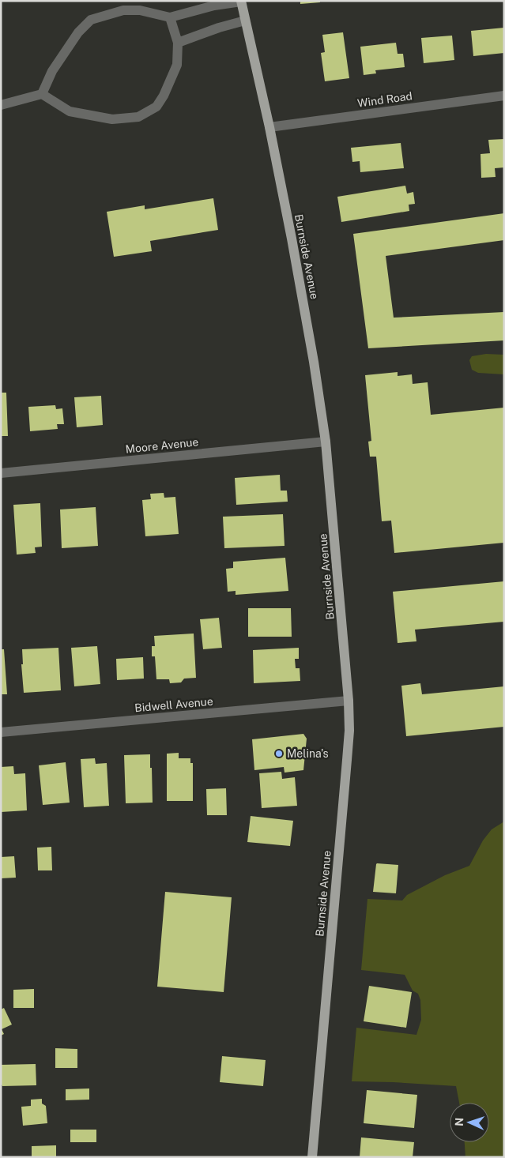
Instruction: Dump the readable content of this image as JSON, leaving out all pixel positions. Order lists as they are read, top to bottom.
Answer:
{
  "streets": {
    "main road": ["Burnside Avenue"],
    "street": ["Wind Road", "Moore Avenue", "Bidwell Avenue"]
  },
  "crossings": [
    ["Wind Road", "Burnside Avenue"],
    ["Burnside Avenue", "Moore Avenue"],
    ["Burnside Avenue", "Bidwell Avenue"]
  ],
  "places": ["Melina's"],
  "north": "left"
}
